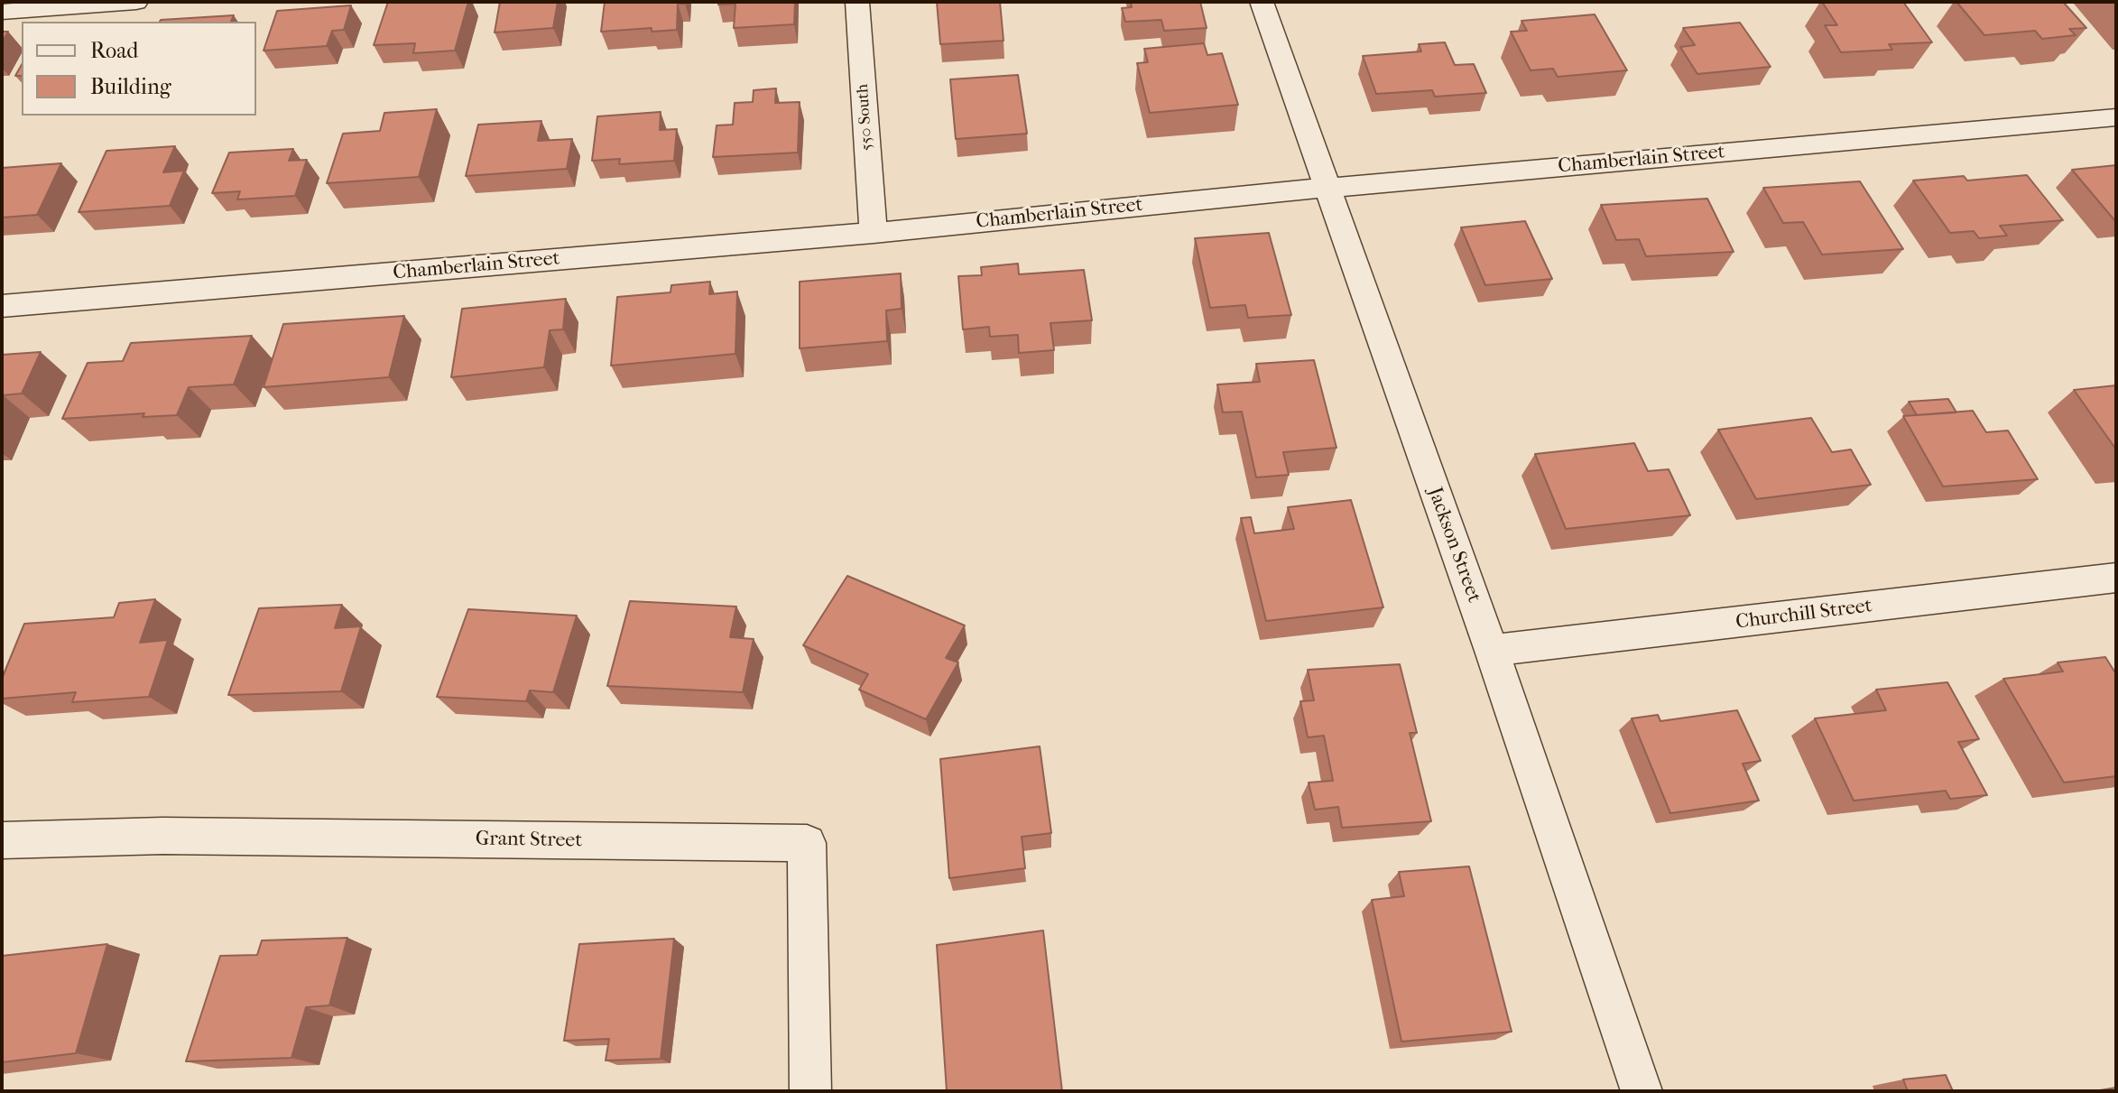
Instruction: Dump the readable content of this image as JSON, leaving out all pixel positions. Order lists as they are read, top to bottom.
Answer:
{
  "streets": {
    "street": [
      "550 South",
      "Chamberlain Street",
      "Jackson Street",
      "Churchill Street",
      "Grant Street"
    ]
  },
  "crossings": [
    ["550 South", "Chamberlain Street"],
    ["Chamberlain Street", "Jackson Street"],
    ["Jackson Street", "Churchill Street"]
  ],
  "legend": ["Road", "Building"]
}
